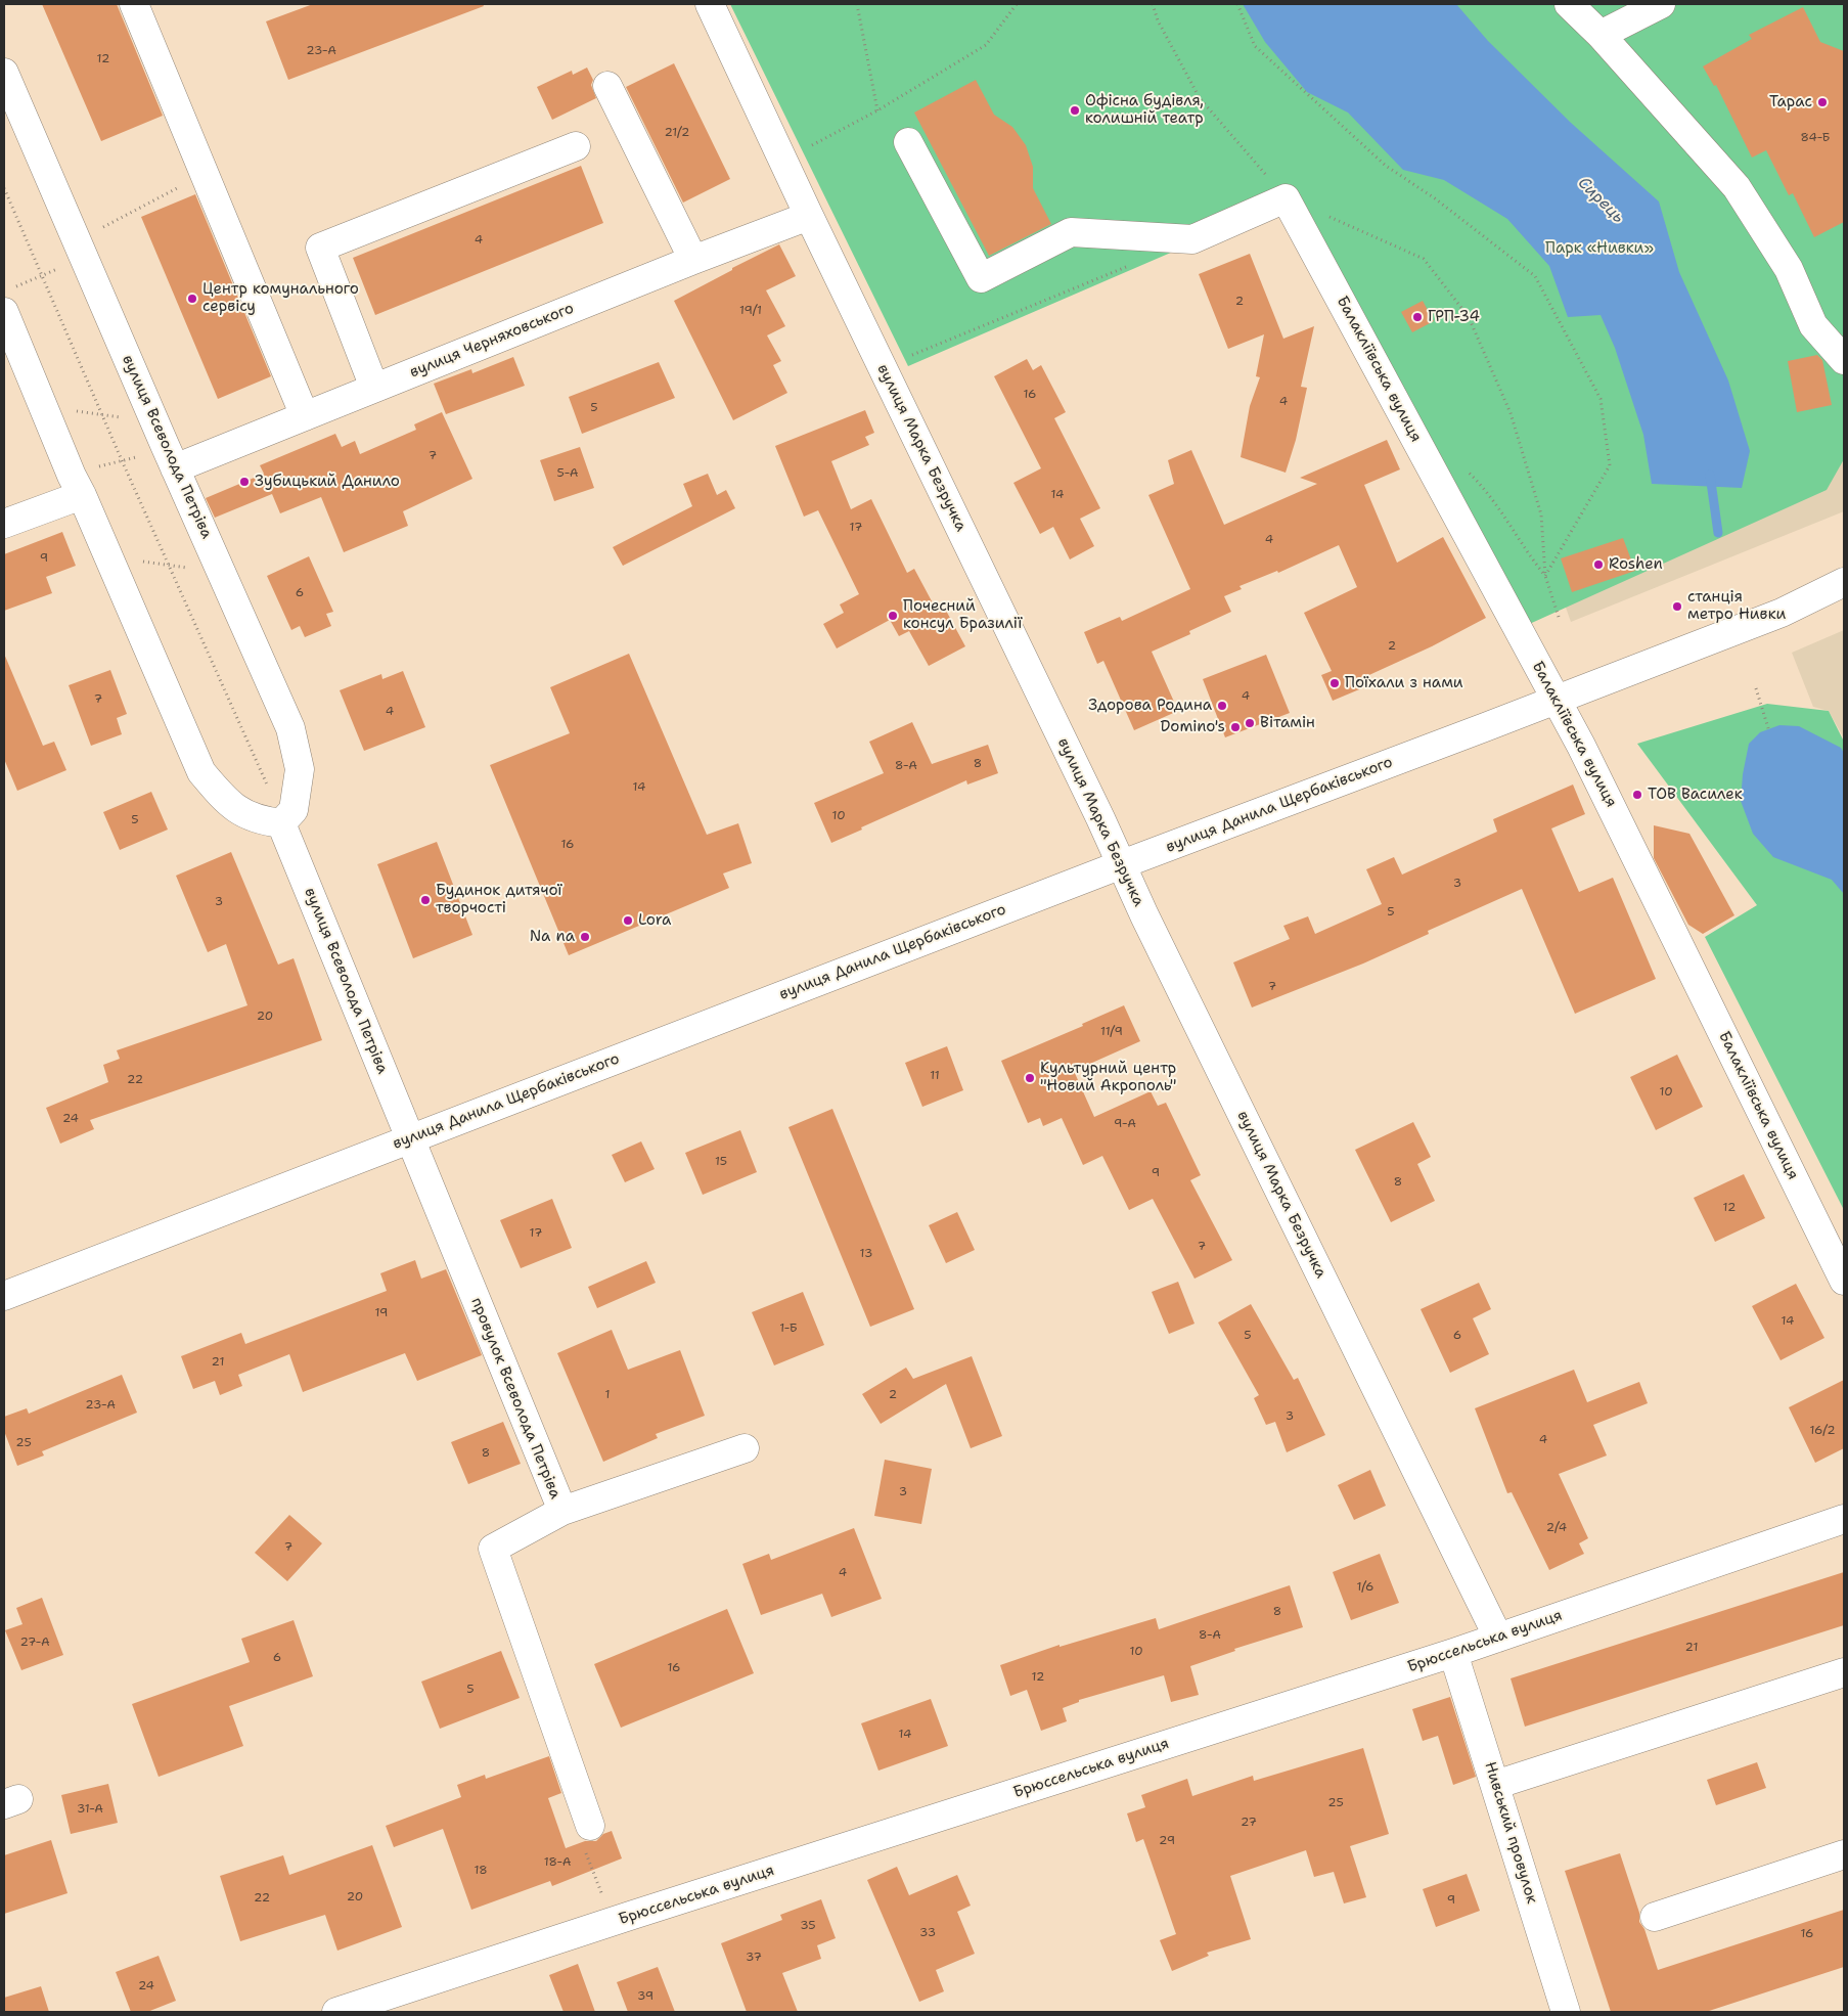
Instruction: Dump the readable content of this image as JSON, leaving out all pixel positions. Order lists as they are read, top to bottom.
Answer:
{
  "streets": {
    "street": [
      "вулиця Черняховського",
      "Балакліївська вулиця",
      "вулиця Всеволода Петріва",
      "вулиця Марка Безручка",
      "вулиця Данила Щербаківського",
      "провулок Всеволода Петріва",
      "Брюссельська вулиця",
      "Нивський провулок"
    ]
  },
  "crossings": [
    ["вулиця Черняховського", "вулиця Всеволода Петріва"],
    ["вулиця Черняховського", "вулиця Марка Безручка"],
    ["Балакліївська вулиця", "вулиця Данила Щербаківського"],
    ["вулиця Всеволода Петріва", "вулиця Данила Щербаківського"],
    ["вулиця Всеволода Петріва", "провулок Всеволода Петріва"],
    ["вулиця Марка Безручка", "вулиця Данила Щербаківського"],
    ["вулиця Марка Безручка", "Брюссельська вулиця"],
    ["вулиця Данила Щербаківського", "провулок Всеволода Петріва"],
    ["Брюссельська вулиця", "Нивський провулок"]
  ],
  "water": ["Сирець"],
  "parks": ["Парк «Нивки»"],
  "places": [
    "Тарас",
    "Офісна будівля, колишній театр",
    "Центр комунального сервісу",
    "ГРП-34",
    "Зубицький Данило",
    "Roshen",
    "станція метро Нивки",
    "Почесний консул Бразилії",
    "Поїхали з нами",
    "Здорова Родина",
    "Вітамін",
    "Domino's",
    "ТОВ Василек",
    "Будинок дитячої творчості",
    "Lora",
    "Na na",
    "Культурний центр \"Новий Акрополь\""
  ],
  "house_numbers": [
    "23-А",
    "12",
    "21/2",
    "84-Б",
    "4",
    "2",
    "19/1",
    "16",
    "4",
    "5",
    "7",
    "5-А",
    "14",
    "17",
    "4",
    "9",
    "6",
    "2",
    "4",
    "7",
    "4",
    "8",
    "8-А",
    "14",
    "10",
    "5",
    "16",
    "3",
    "3",
    "5",
    "7",
    "20",
    "11/9",
    "11",
    "22",
    "10",
    "24",
    "9-А",
    "15",
    "9",
    "8",
    "12",
    "17",
    "7",
    "13",
    "19",
    "14",
    "1-Б",
    "5",
    "6",
    "21",
    "1",
    "2",
    "23-А",
    "3",
    "16/2",
    "4",
    "25",
    "8",
    "3",
    "2/4",
    "7",
    "4",
    "1/6",
    "8",
    "8-А",
    "27-А",
    "21",
    "10",
    "6",
    "16",
    "12",
    "5",
    "14",
    "25",
    "31-А",
    "27",
    "29",
    "18-А",
    "18",
    "20",
    "22",
    "9",
    "35",
    "33",
    "16",
    "37",
    "24",
    "39"
  ]
}
